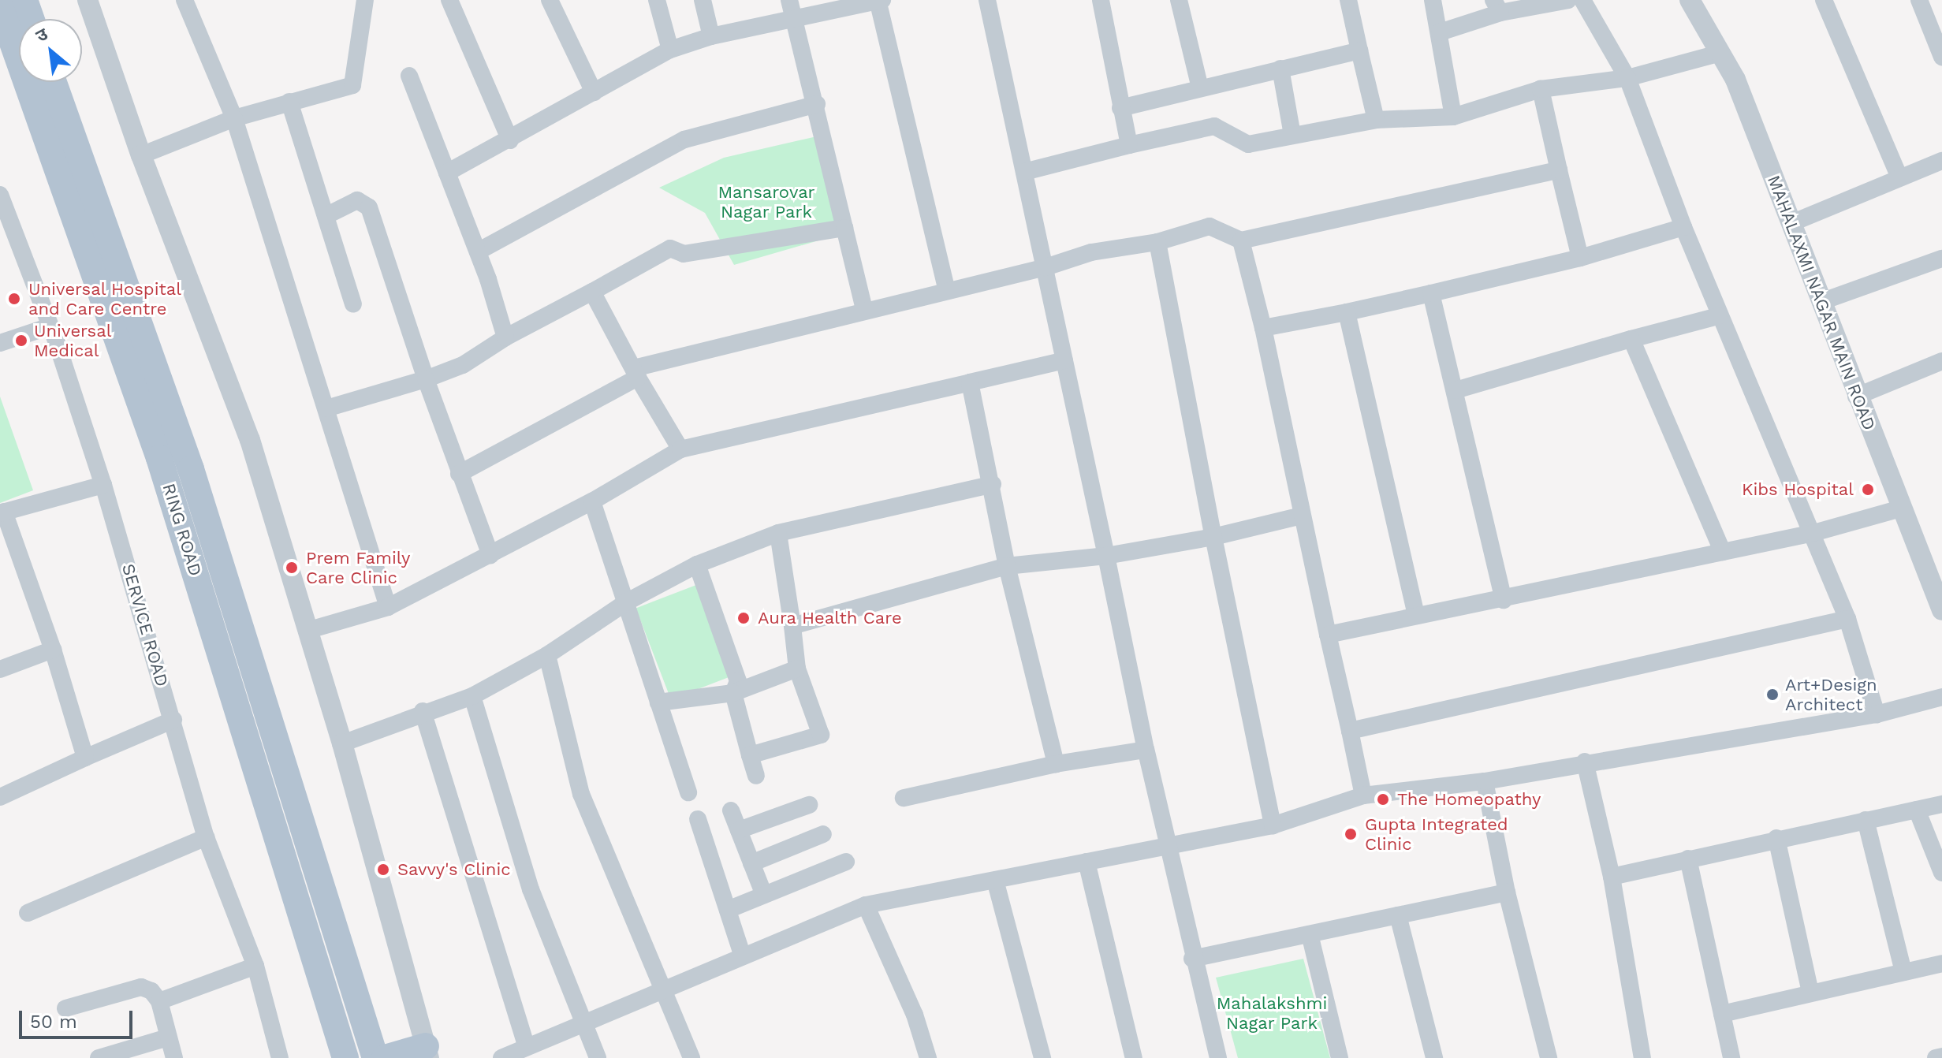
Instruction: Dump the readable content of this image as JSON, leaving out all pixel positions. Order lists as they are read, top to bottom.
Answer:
{
  "streets": {
    "main road": ["RING ROAD"],
    "street": ["MAHALAXMI NAGAR MAIN ROAD", "SERVICE ROAD"]
  },
  "parks": ["Mansarovar Nagar Park", "Mahalakshmi Nagar Park"],
  "places": [
    "Universal Hospital and Care Centre",
    "Universal Medical",
    "Kibs Hospital",
    "Prem Family Care Clinic",
    "Aura Health Care",
    "Art+Design Architect",
    "The Homeopathy",
    "Gupta Integrated Clinic",
    "Savvy's Clinic"
  ],
  "scale_bar": "50 m",
  "north": "top left"
}
